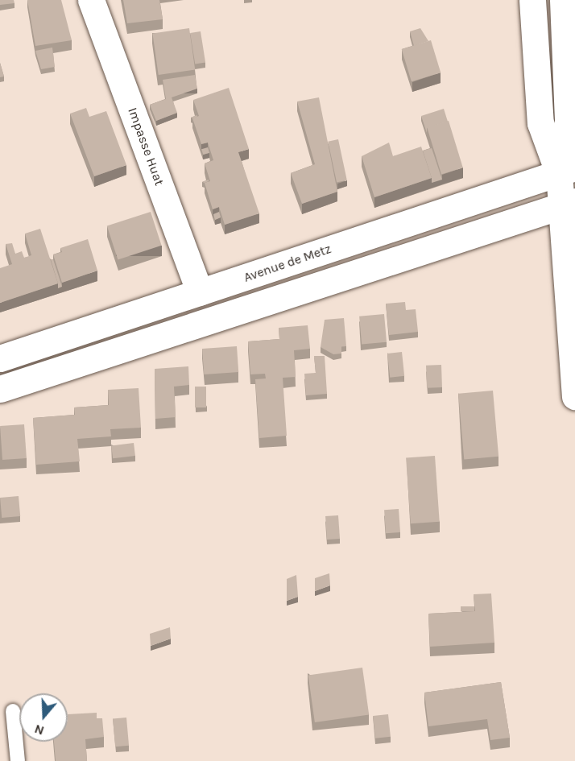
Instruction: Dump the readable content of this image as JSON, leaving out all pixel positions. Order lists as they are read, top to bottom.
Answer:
{
  "streets": {
    "main road": ["Impasse Huat", "Avenue de Metz"]
  },
  "crossings": [
    ["Impasse Huat", "Avenue de Metz"]
  ],
  "north": "bottom"
}
